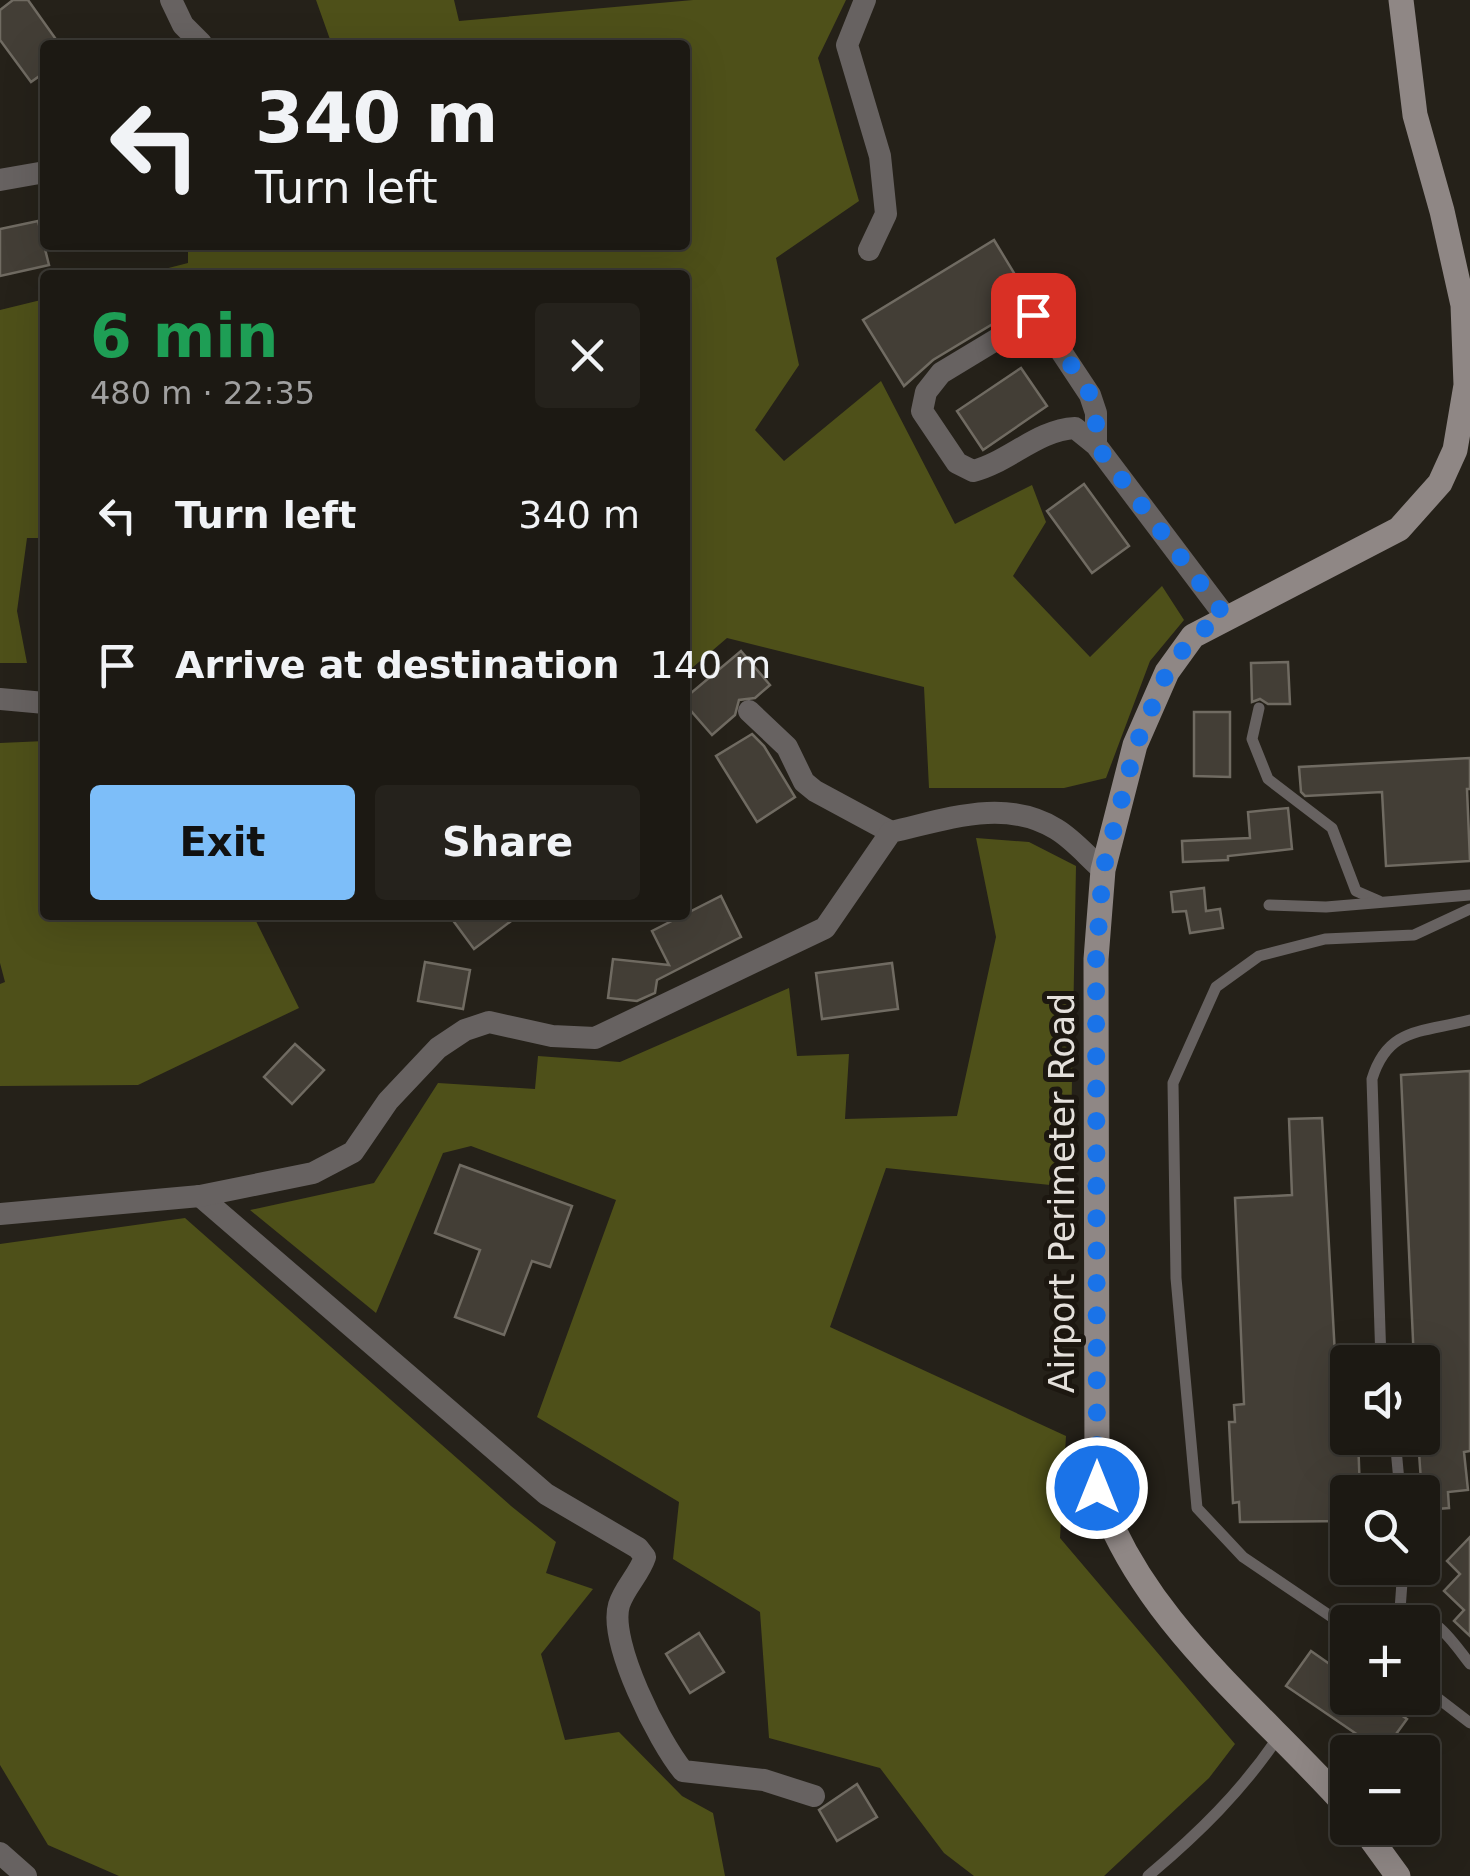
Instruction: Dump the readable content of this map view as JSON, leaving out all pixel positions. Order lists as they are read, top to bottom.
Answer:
{
  "streets": {
    "street": ["Airport Perimeter Road"]
  },
  "page": {
    "turn": ["340 m", "Turn left"],
    "heading": ["6 min", "480 m · 22:35"],
    "list": [
      {
        "name": "Turn left",
        "value": "340 m"
      },
      {
        "name": "Arrive at destination",
        "value": "140 m"
      }
    ],
    "buttons": ["Exit", "Share"],
    "map_buttons": ["+", "−"]
  }
}
